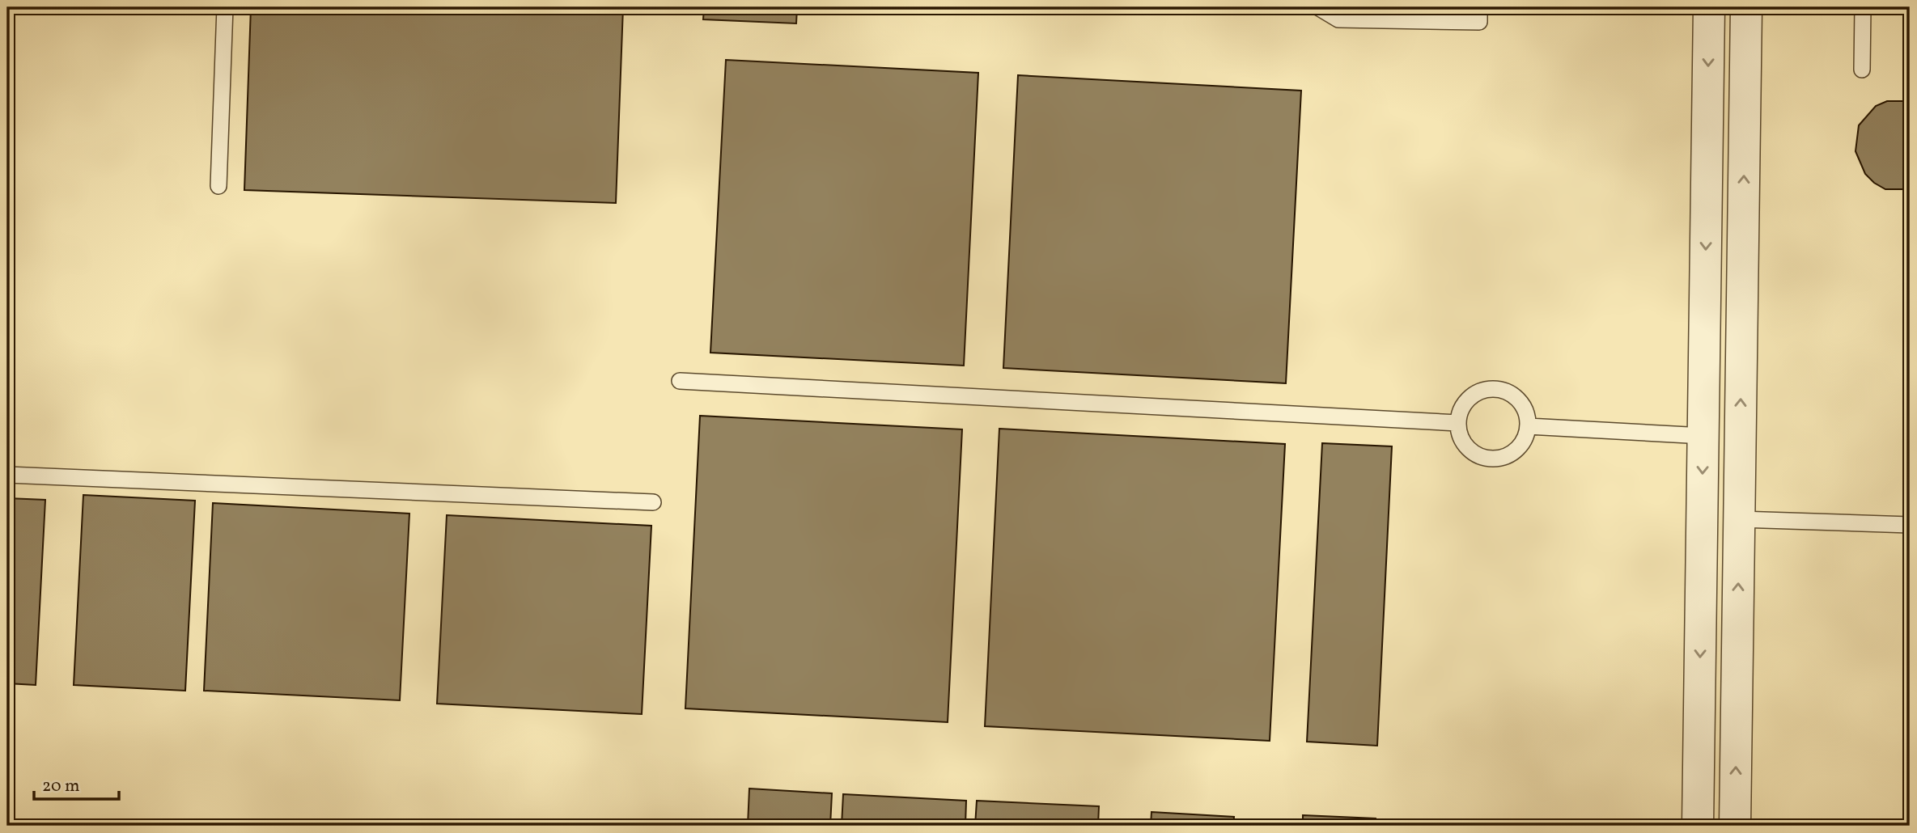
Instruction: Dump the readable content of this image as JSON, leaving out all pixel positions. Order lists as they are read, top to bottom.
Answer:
{
  "scale_bar": "20 m"
}
